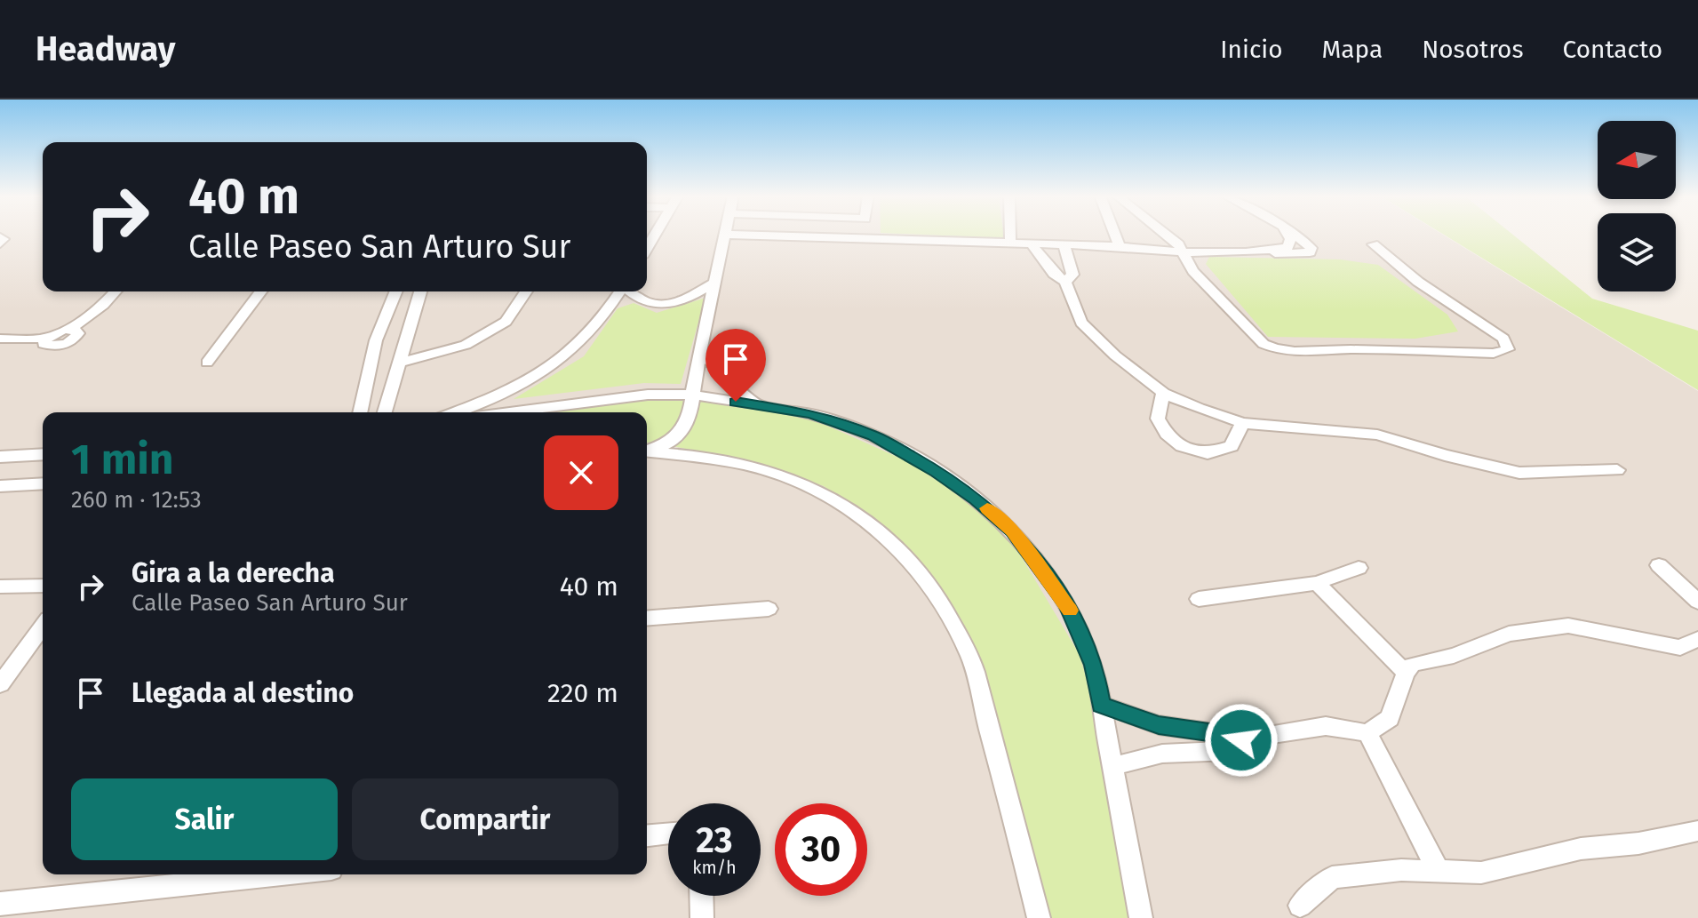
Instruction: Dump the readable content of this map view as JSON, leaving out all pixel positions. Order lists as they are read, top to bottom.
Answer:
{
  "north": "left",
  "page": {
    "header": "Headway",
    "nav": [
      "Inicio",
      "Mapa",
      "Nosotros",
      "Contacto"
    ],
    "turn": ["40 m", "Calle Paseo San Arturo Sur"],
    "heading": ["1 min", "260 m · 12:53"],
    "list": [
      {
        "name": "Gira a la derecha",
        "note": "Calle Paseo San Arturo Sur",
        "value": "40 m"
      },
      {
        "name": "Llegada al destino",
        "value": "220 m"
      }
    ],
    "buttons": ["Salir", "Compartir"],
    "speed": "23 km/h",
    "limit": "30"
  }
}
